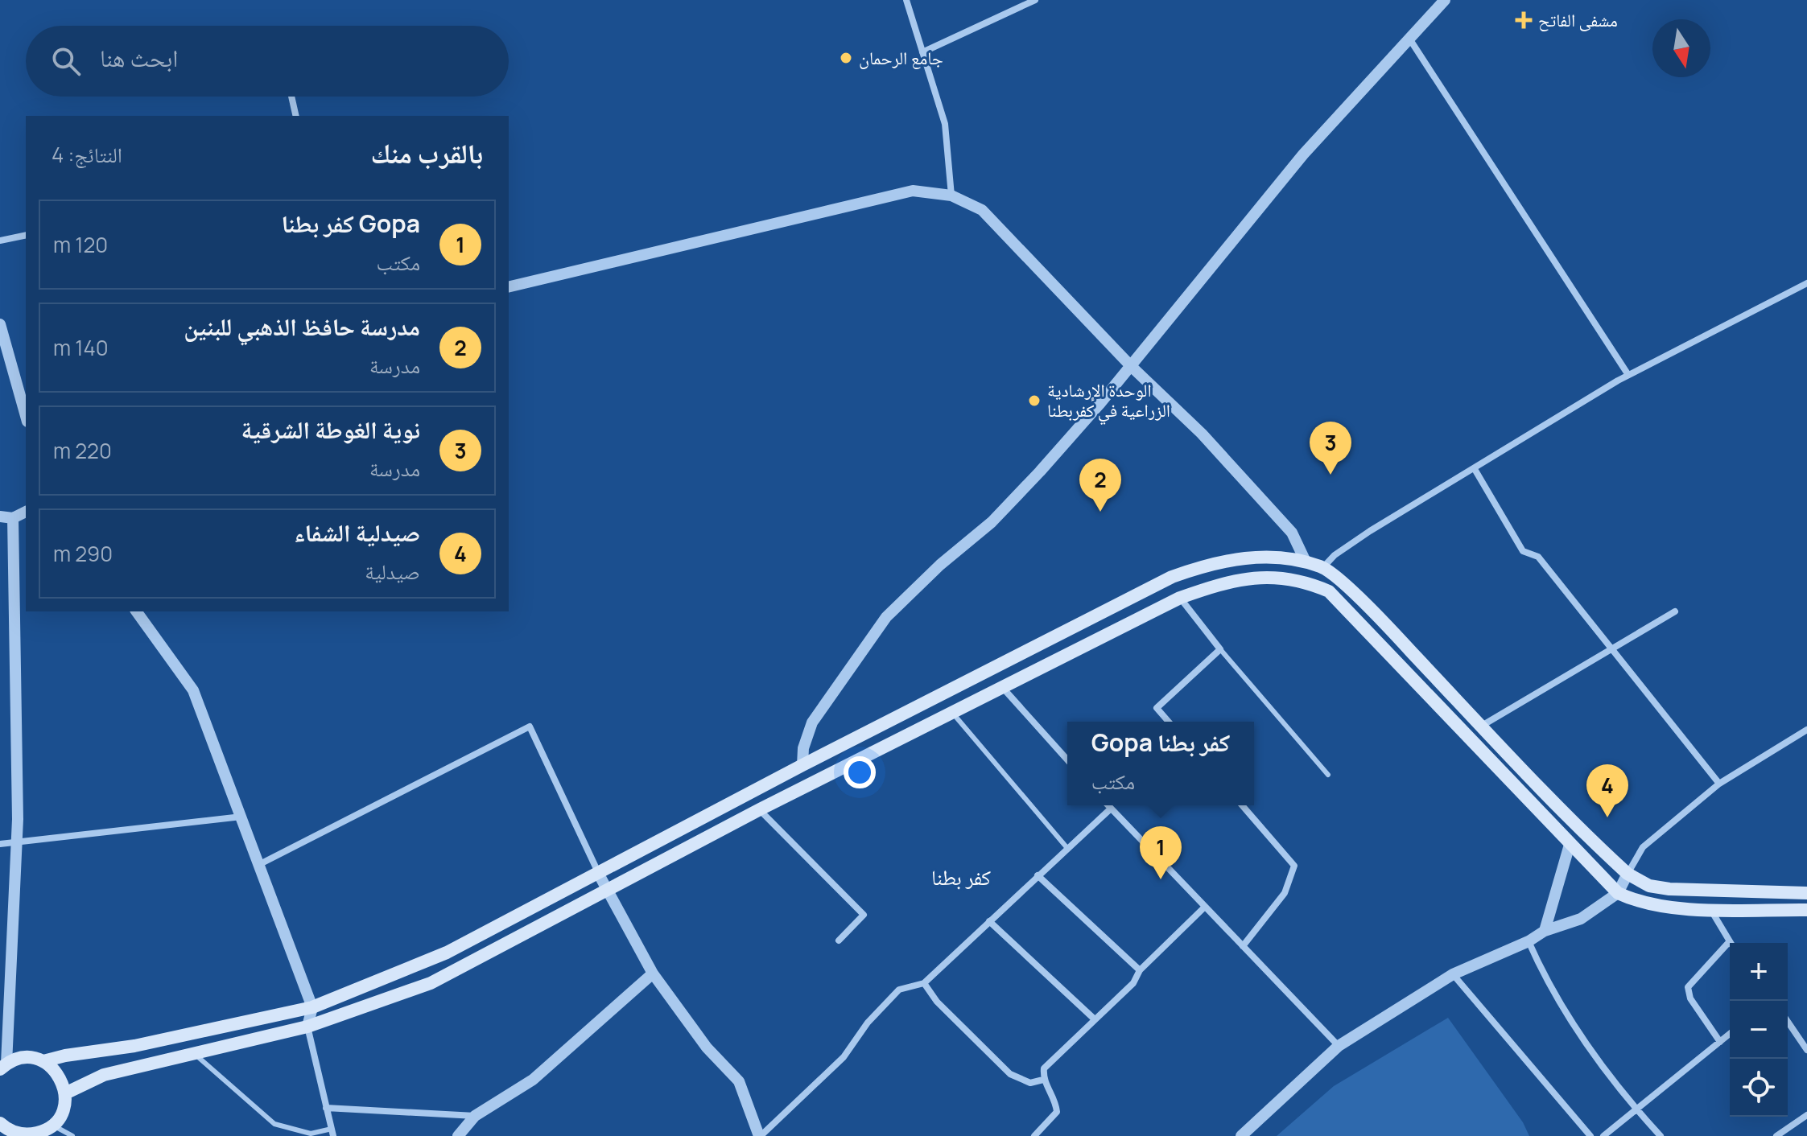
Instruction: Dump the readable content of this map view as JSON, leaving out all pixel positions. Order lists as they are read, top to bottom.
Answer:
{
  "districts": ["كفر بطنا"],
  "places": {
    "health": ["مشفى الفاتح"],
    "other": ["جامع الرحمان", "الوحدة الإرشادية الزراعية في كفربطنا"]
  },
  "north": "bottom",
  "page": {
    "search": "ابحث هنا",
    "heading": ["بالقرب منك", "النتائج: 4"],
    "list": [
      {
        "mark": "1",
        "name": "Gopa كفر بطنا",
        "note": "مكتب",
        "value": "120 m"
      },
      {
        "mark": "2",
        "name": "مدرسة حافظ الذهبي للبنين",
        "note": "مدرسة",
        "value": "140 m"
      },
      {
        "mark": "3",
        "name": "نوية الغوطة الشرقية",
        "note": "مدرسة",
        "value": "220 m"
      },
      {
        "mark": "4",
        "name": "صيدلية الشفاء",
        "note": "صيدلية",
        "value": "290 m"
      }
    ],
    "pins": [
      "3",
      "2",
      "4",
      "1"
    ],
    "popup": ["Gopa كفر بطنا", "مكتب"],
    "map_buttons": ["+", "−"]
  }
}
